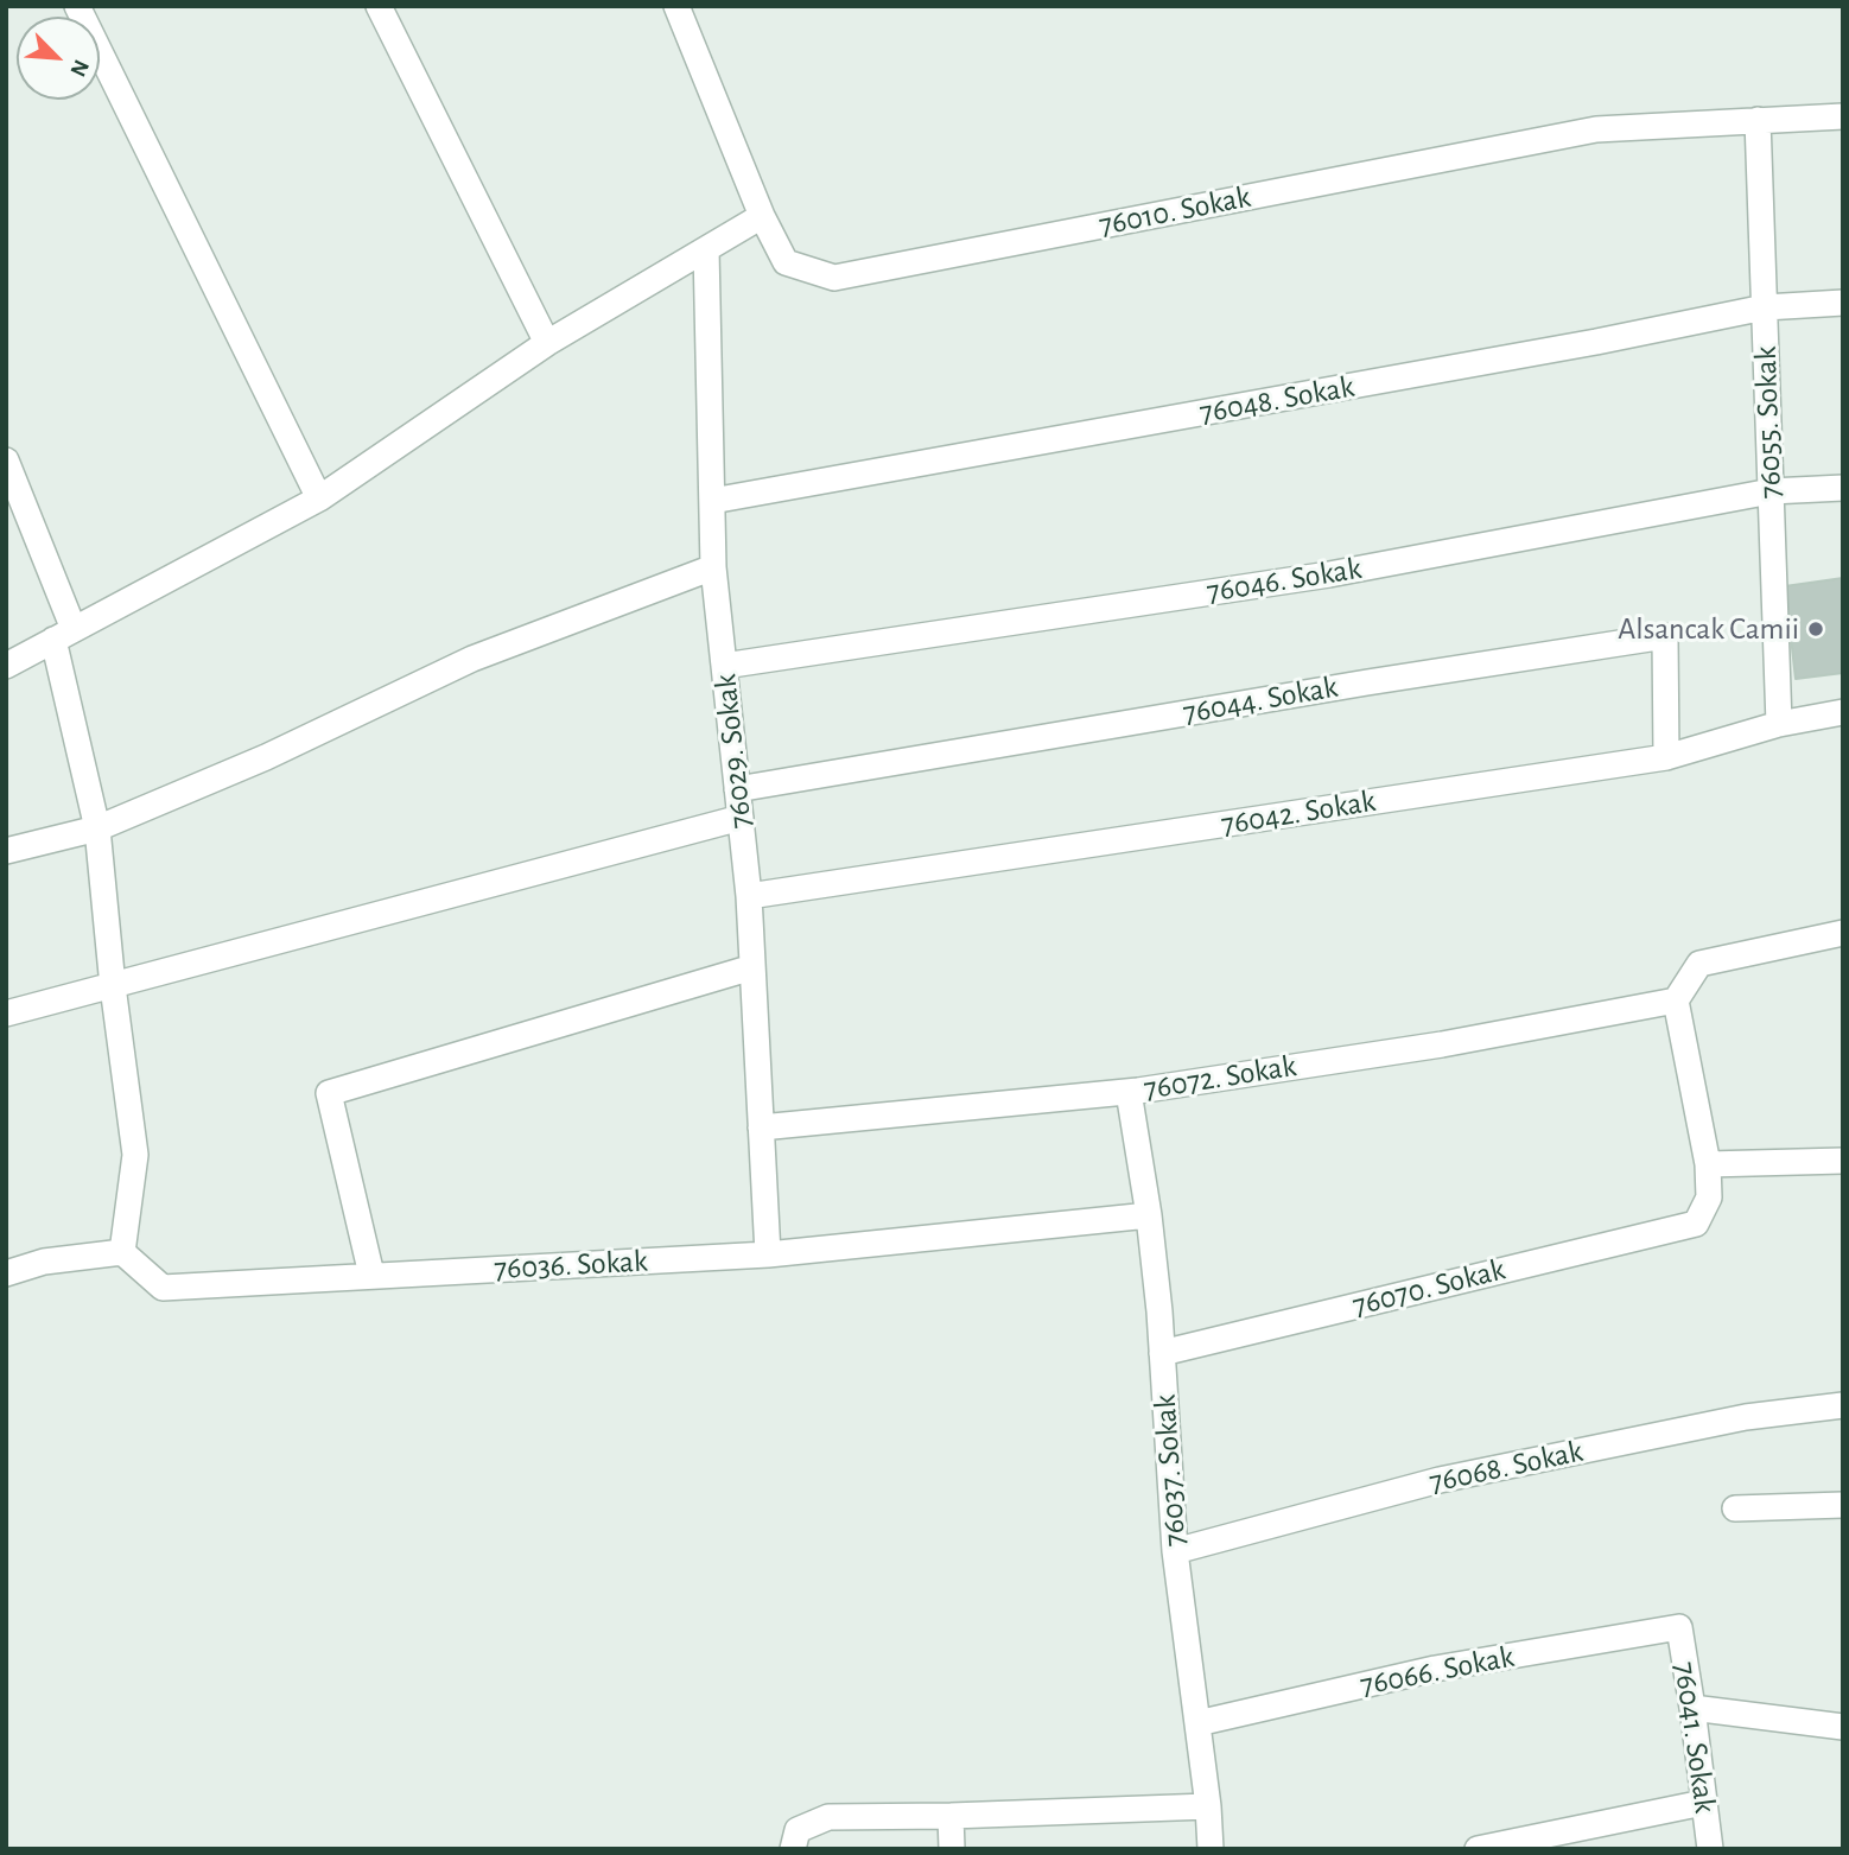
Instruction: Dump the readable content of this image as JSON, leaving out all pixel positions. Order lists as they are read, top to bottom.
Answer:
{
  "streets": {
    "street": [
      "76010. Sokak",
      "76048. Sokak",
      "76055. Sokak",
      "76046. Sokak",
      "76044. Sokak",
      "76029. Sokak",
      "76042. Sokak",
      "76072. Sokak",
      "76036. Sokak",
      "76070. Sokak",
      "76068. Sokak",
      "76037. Sokak",
      "76066. Sokak",
      "76041. Sokak"
    ]
  },
  "crossings": [
    ["76010. Sokak", "76055. Sokak"],
    ["76048. Sokak", "76055. Sokak"],
    ["76048. Sokak", "76029. Sokak"],
    ["76055. Sokak", "76046. Sokak"],
    ["76055. Sokak", "76042. Sokak"],
    ["76046. Sokak", "76029. Sokak"],
    ["76044. Sokak", "76029. Sokak"],
    ["76044. Sokak", "76042. Sokak"],
    ["76029. Sokak", "76042. Sokak"],
    ["76029. Sokak", "76072. Sokak"],
    ["76029. Sokak", "76036. Sokak"],
    ["76072. Sokak", "76037. Sokak"],
    ["76036. Sokak", "76037. Sokak"],
    ["76070. Sokak", "76037. Sokak"],
    ["76068. Sokak", "76037. Sokak"],
    ["76037. Sokak", "76066. Sokak"],
    ["76066. Sokak", "76041. Sokak"]
  ],
  "places": ["Alsancak Camii"],
  "north": "bottom right"
}
